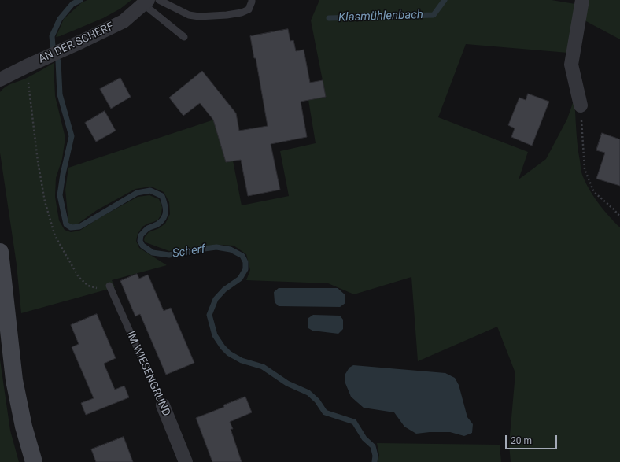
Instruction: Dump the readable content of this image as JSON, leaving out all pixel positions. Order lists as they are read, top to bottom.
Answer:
{
  "streets": {
    "street": ["AN DER SCHERF", "IM WIESENGRUND"]
  },
  "water": ["Klasmühlenbach", "Scherf"],
  "scale_bar": "20 m"
}
